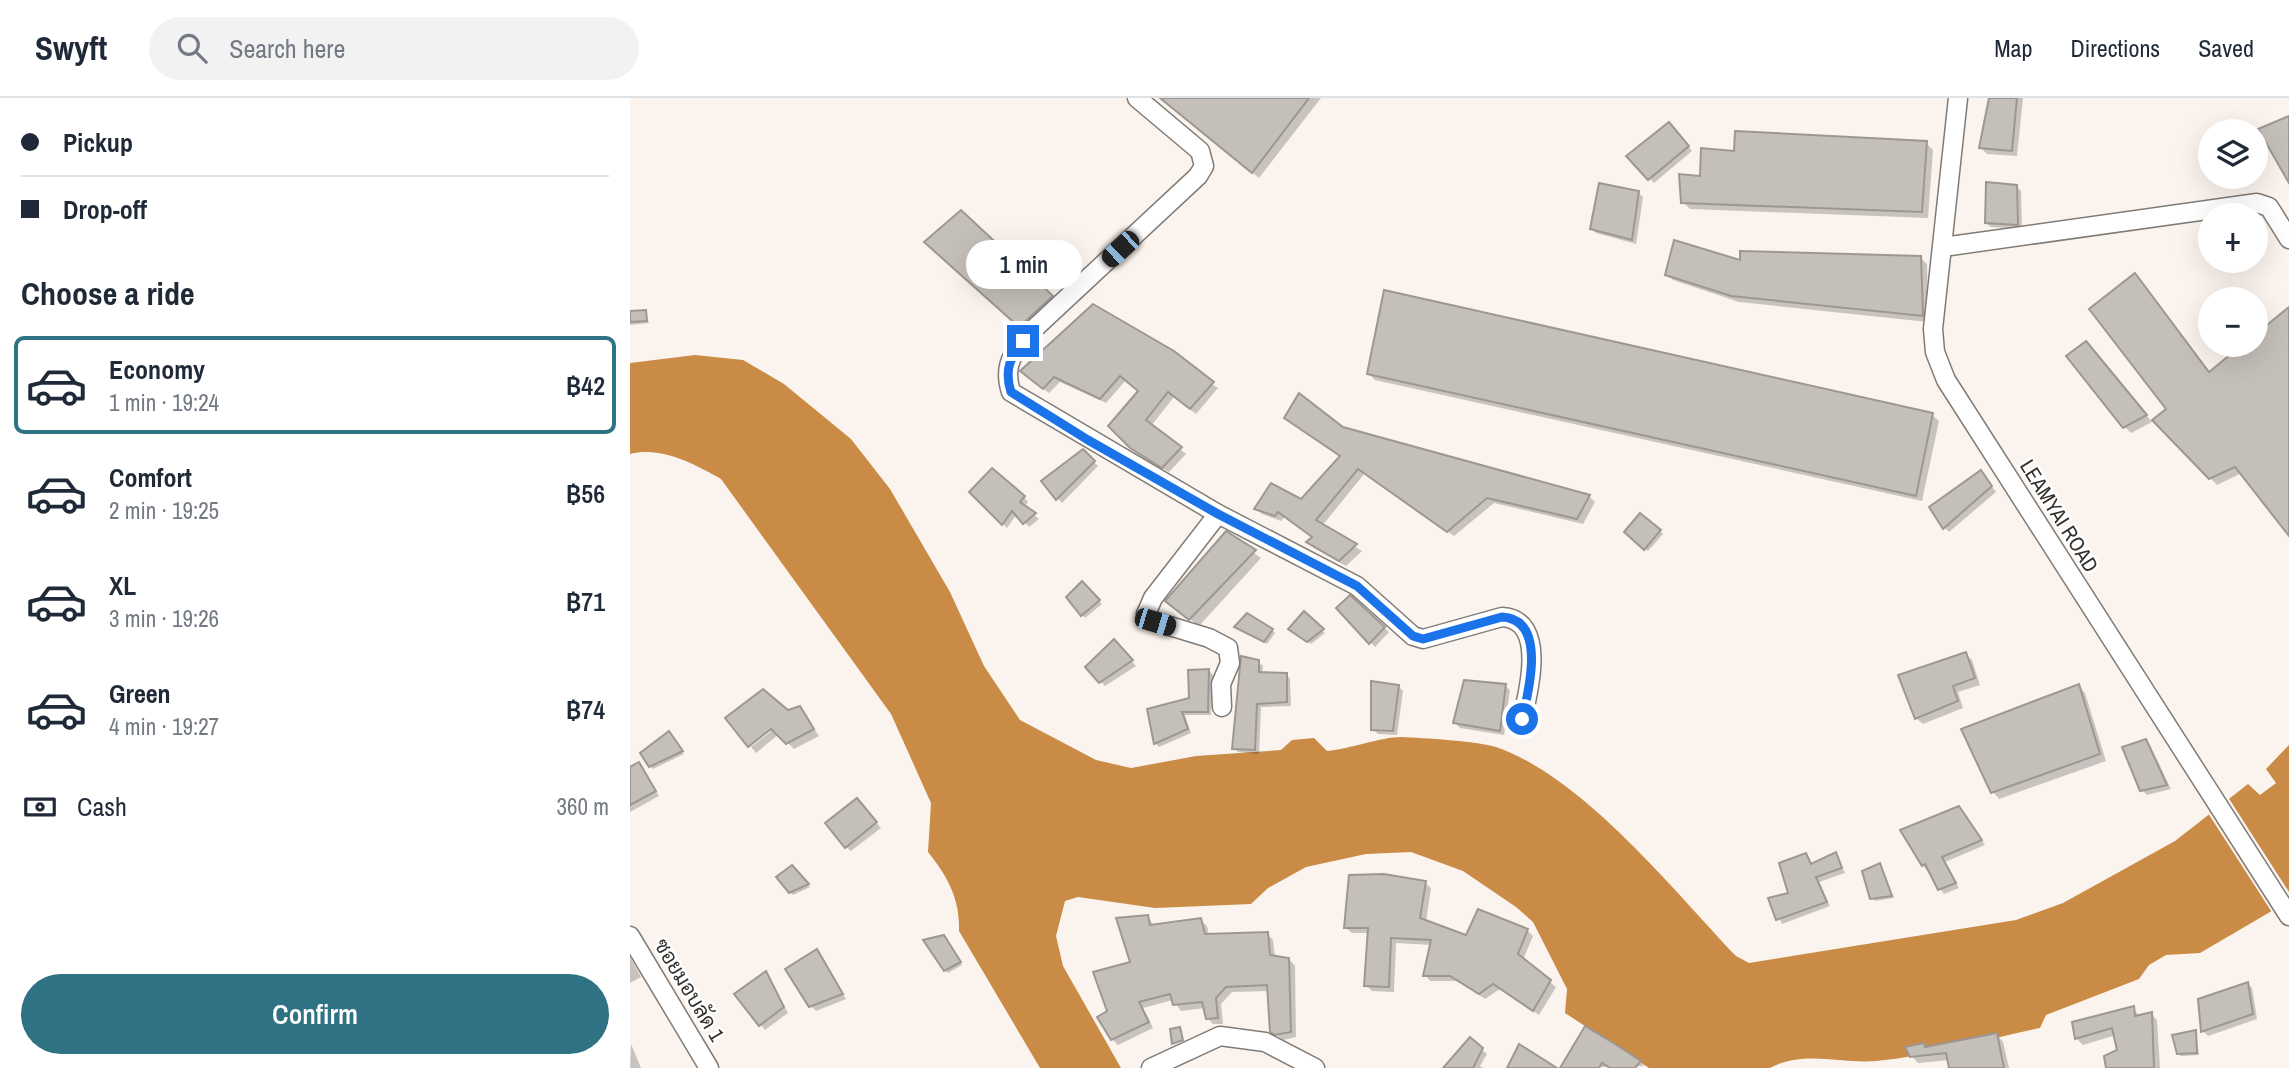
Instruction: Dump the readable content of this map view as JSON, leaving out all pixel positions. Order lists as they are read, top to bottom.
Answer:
{
  "streets": {
    "street": ["LEAMYAI ROAD", "ซอยมอบลัด 1"]
  },
  "page": {
    "header": "Swyft",
    "search": "Search here",
    "nav": ["Map", "Directions", "Saved"],
    "banner": ["Pickup", "Drop-off"],
    "map_buttons": ["+", "−"],
    "bubble": "1 min",
    "heading": "Choose a ride",
    "list": [
      {
        "name": "Economy",
        "note": "1 min · 19:24",
        "value": "฿42"
      },
      {
        "name": "Comfort",
        "note": "2 min · 19:25",
        "value": "฿56"
      },
      {
        "name": "XL",
        "note": "3 min · 19:26",
        "value": "฿71"
      },
      {
        "name": "Green",
        "note": "4 min · 19:27",
        "value": "฿74"
      }
    ],
    "pay": ["Cash", "360 m"],
    "buttons": "Confirm"
  }
}
